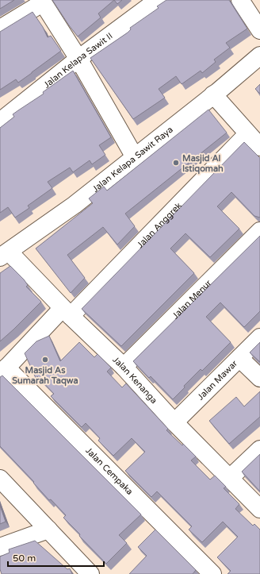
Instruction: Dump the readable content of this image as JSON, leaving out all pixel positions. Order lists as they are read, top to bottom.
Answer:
{
  "streets": {
    "street": [
      "Jalan Kelapa Sawit II",
      "Jalan Kelapa Sawit Raya",
      "Jalan Anggrek",
      "Jalan Menur",
      "Jalan Kenanga",
      "Jalan Mawar",
      "Jalan Cempaka"
    ]
  },
  "crossings": [
    ["Jalan Kelapa Sawit Raya", "Jalan Kenanga"],
    ["Jalan Anggrek", "Jalan Kenanga"],
    ["Jalan Anggrek", "Jalan Cempaka"],
    ["Jalan Menur", "Jalan Kenanga"],
    ["Jalan Kenanga", "Jalan Mawar"]
  ],
  "places": ["Masjid Al Istiqomah", "Masjid As Sumarah Taqwa"],
  "scale_bar": "50 m"
}
